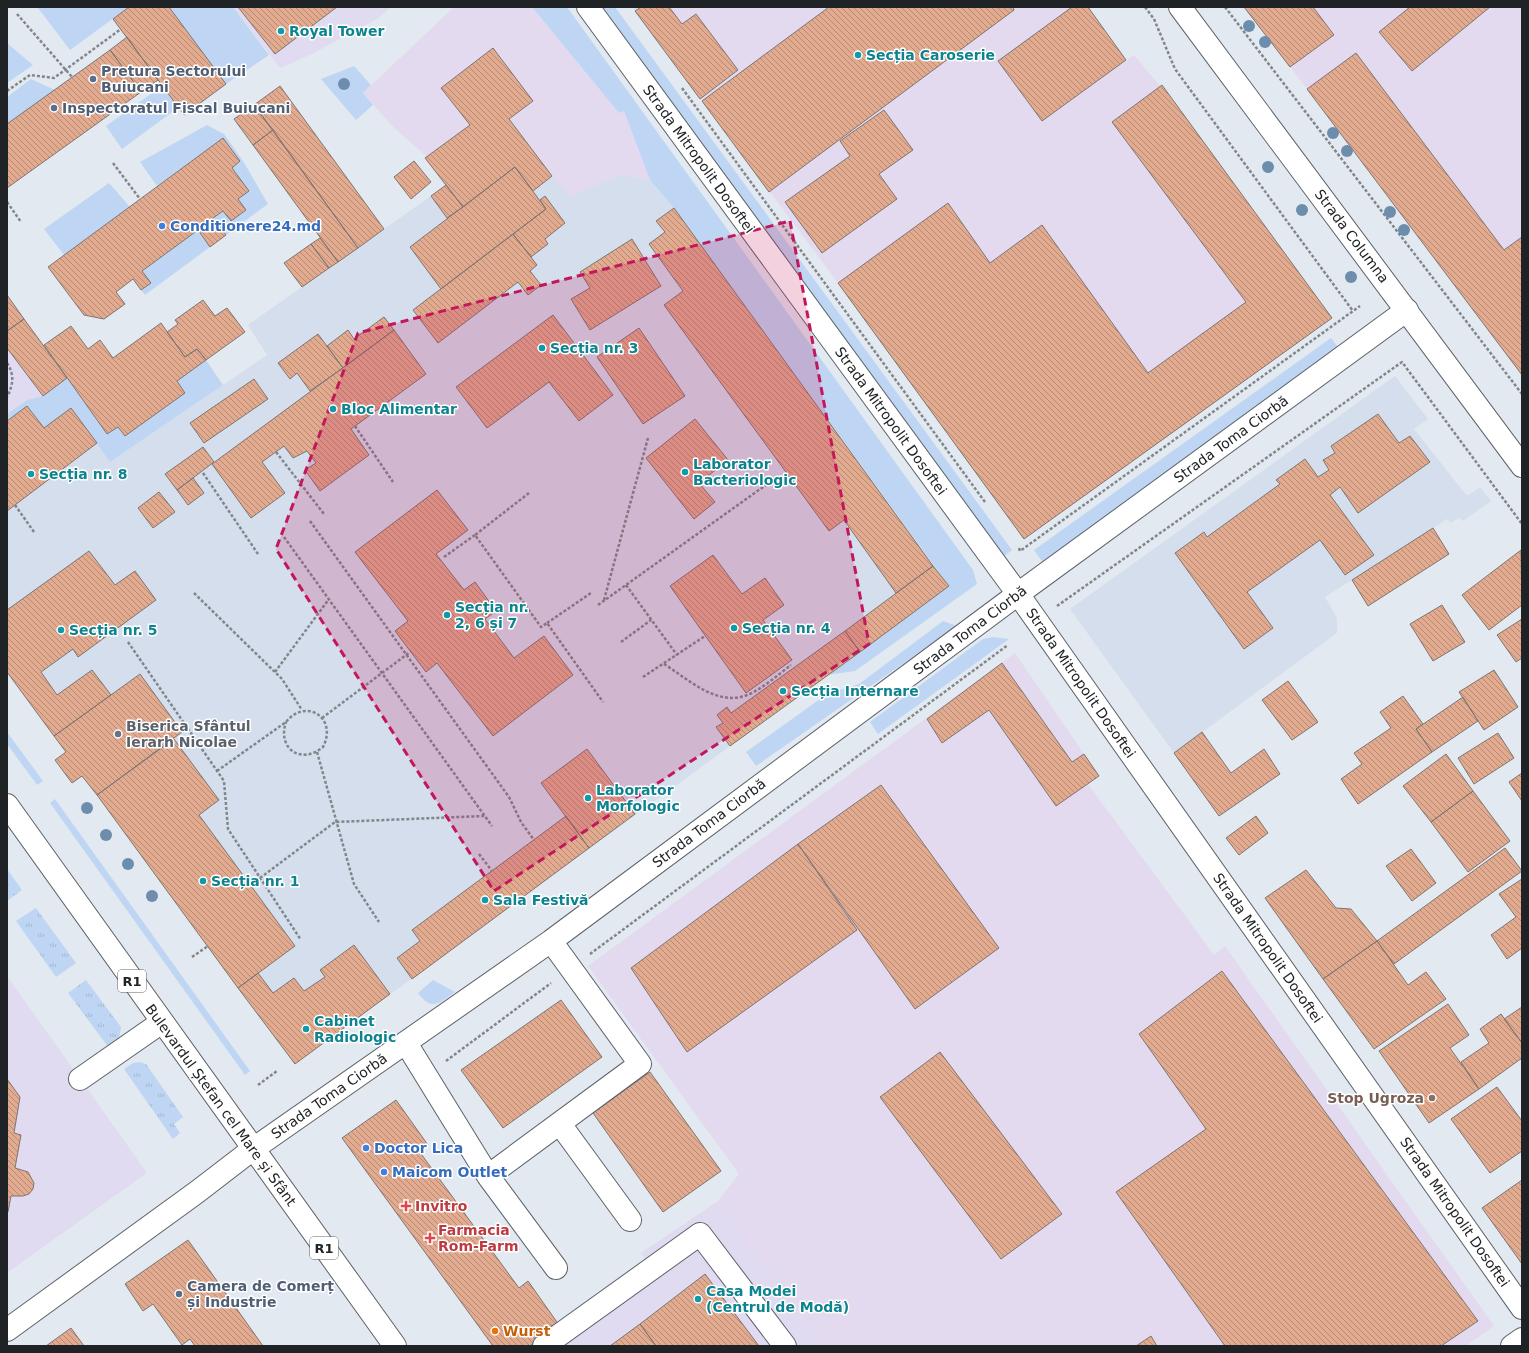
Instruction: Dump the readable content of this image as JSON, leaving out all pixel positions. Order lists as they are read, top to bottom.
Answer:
{
  "streets": {
    "street": [
      "Strada Mitropolit Dosoftei",
      "Strada Columna",
      "Strada Toma Ciorbă",
      "R1",
      "Bulevardul Ștefan cel Mare și Sfânt"
    ]
  },
  "crossings": [
    ["Strada Mitropolit Dosoftei", "Strada Toma Ciorbă"],
    ["Strada Columna", "Strada Toma Ciorbă"],
    ["Strada Toma Ciorbă", "Bulevardul Ștefan cel Mare și Sfânt"]
  ],
  "places": {
    "other": [
      "Royal Tower",
      "Secția Caroserie",
      "Pretura Sectorului Buiucani",
      "Inspectoratul Fiscal Buiucani",
      "Conditionere24.md",
      "Secția nr. 3",
      "Bloc Alimentar",
      "Laborator Bacteriologic",
      "Secția nr. 8",
      "Secția nr. 2, 6 și 7",
      "Secția nr. 4",
      "Secția nr. 5",
      "Secția Internare",
      "Biserica Sfântul Ierarh Nicolae",
      "Laborator Morfologic",
      "Secția nr. 1",
      "Sala Festivă",
      "Cabinet Radiologic",
      "Stop Ugroza",
      "Doctor Lica",
      "Maicom Outlet",
      "Camera de Comerț și Industrie",
      "Casa Modei (Centrul de Modă)",
      "Wurst"
    ],
    "health": ["Invitro", "Farmacia Rom-Farm"]
  }
}
